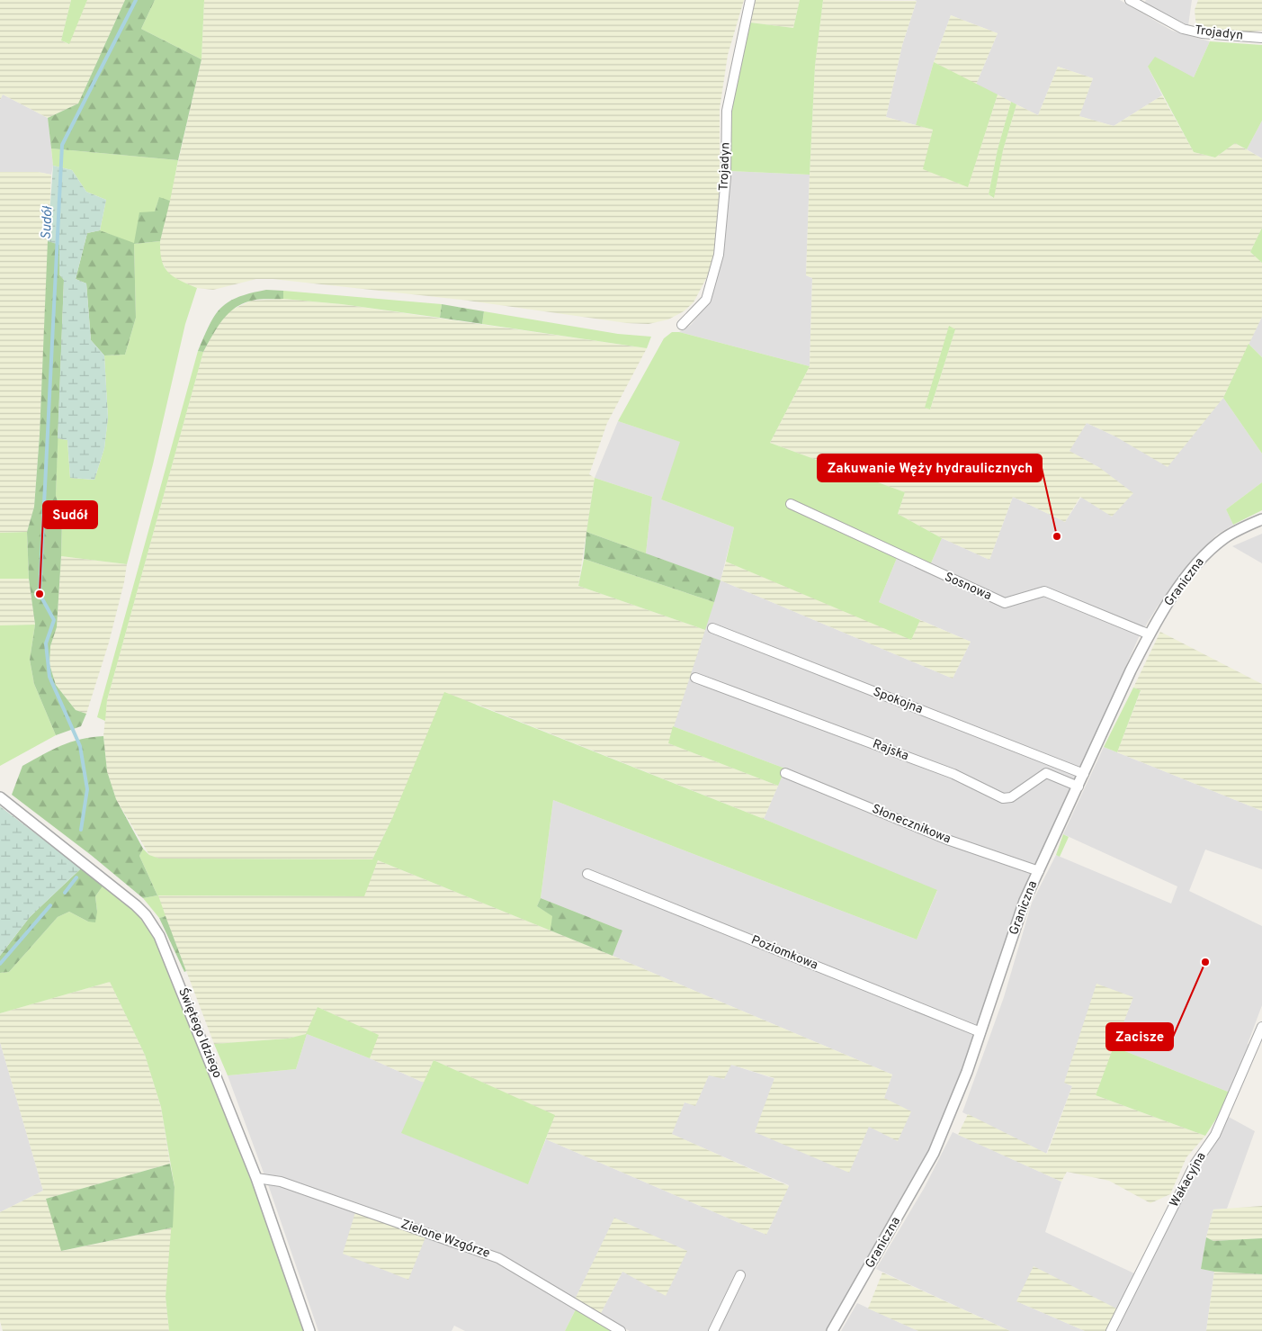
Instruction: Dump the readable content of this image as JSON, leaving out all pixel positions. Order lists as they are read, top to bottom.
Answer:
{
  "streets": {
    "street": [
      "Trojadyn",
      "Graniczna",
      "Sosnowa",
      "Spokojna",
      "Rajska",
      "Słonecznikowa",
      "Poziomkowa",
      "Świętego Idziego",
      "Wakacyjna",
      "Zielone Wzgórze"
    ]
  },
  "crossings": [
    ["Graniczna", "Sosnowa"],
    ["Graniczna", "Spokojna"],
    ["Graniczna", "Rajska"],
    ["Graniczna", "Słonecznikowa"],
    ["Graniczna", "Poziomkowa"],
    ["Świętego Idziego", "Zielone Wzgórze"]
  ],
  "water": ["Sudół"],
  "places": ["Zakuwanie Węży hydraulicznych", "Sudół", "Zacisze"]
}
